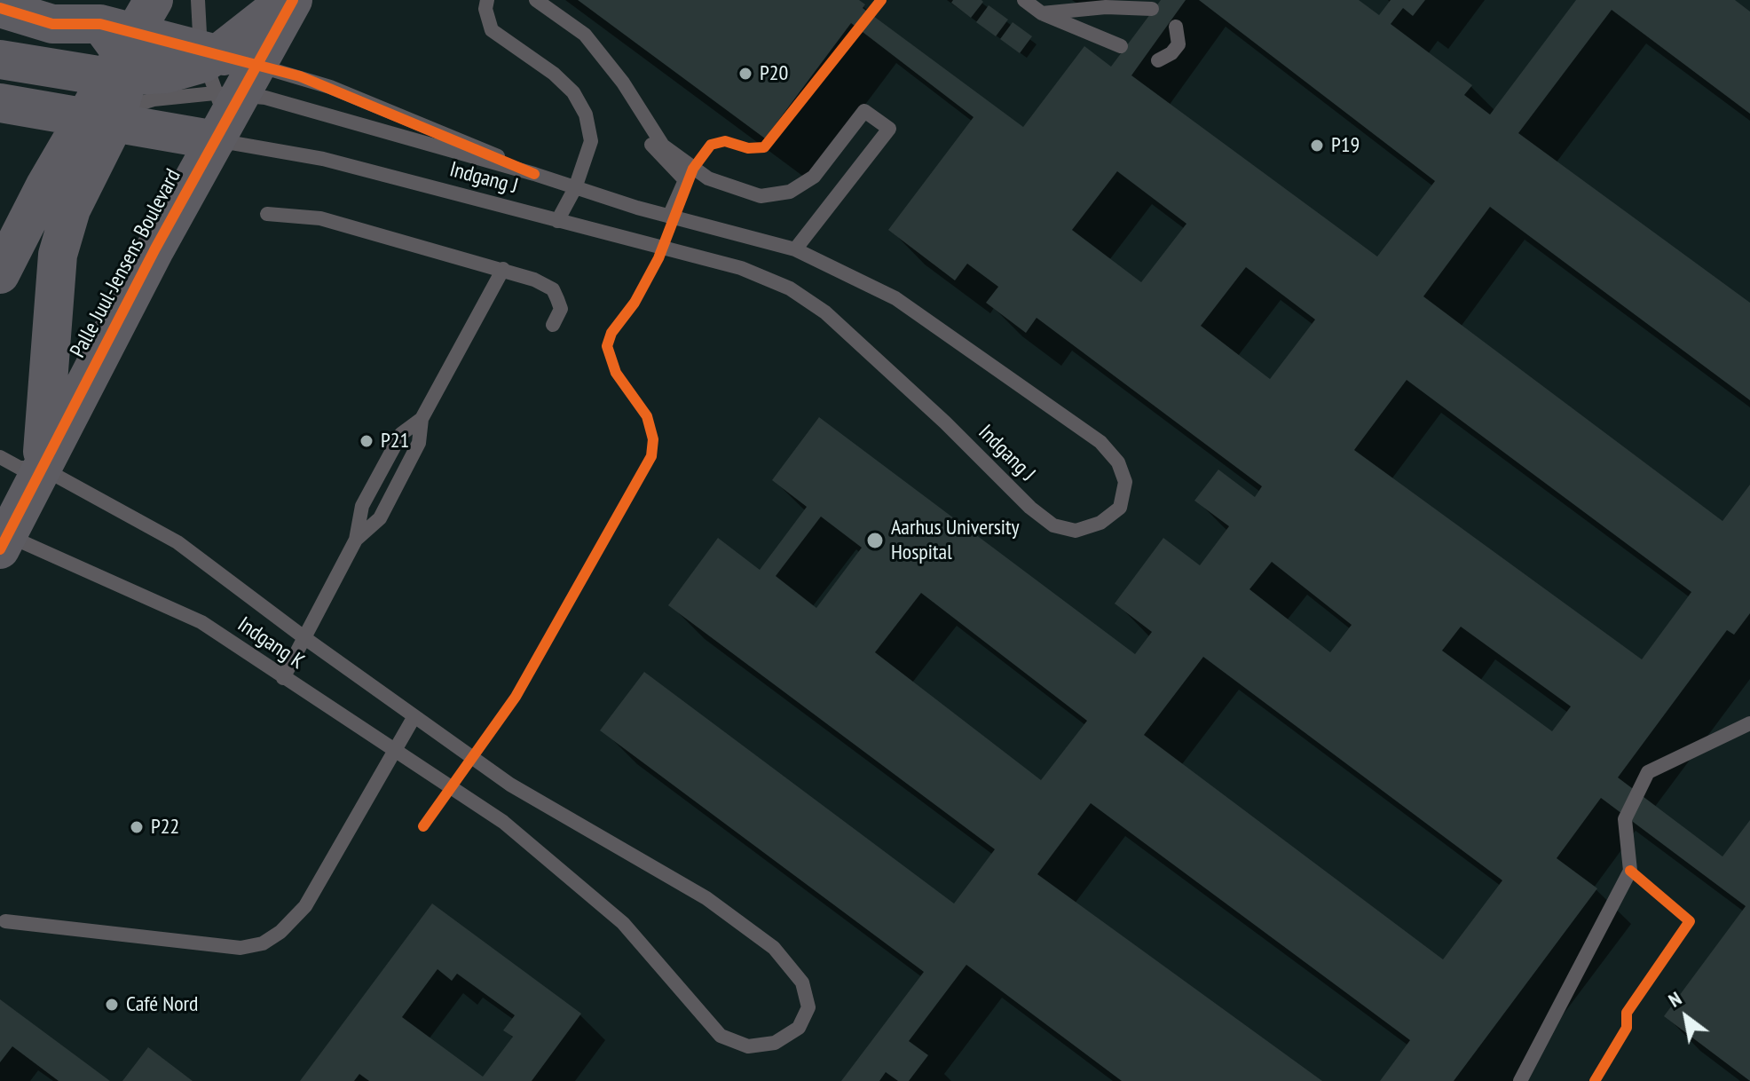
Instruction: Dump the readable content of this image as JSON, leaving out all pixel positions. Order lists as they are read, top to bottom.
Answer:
{
  "streets": {
    "street": ["Palle Juul-Jensens Boulevard"],
    "lane": ["Indgang J", "Indgang K"]
  },
  "crossings": [
    ["Indgang J", "Palle Juul-Jensens Boulevard"],
    ["Palle Juul-Jensens Boulevard", "Indgang K"]
  ],
  "places": [
    "P20",
    "P19",
    "P21",
    "Aarhus University Hospital",
    "P22",
    "Café Nord"
  ],
  "north": "top left"
}
